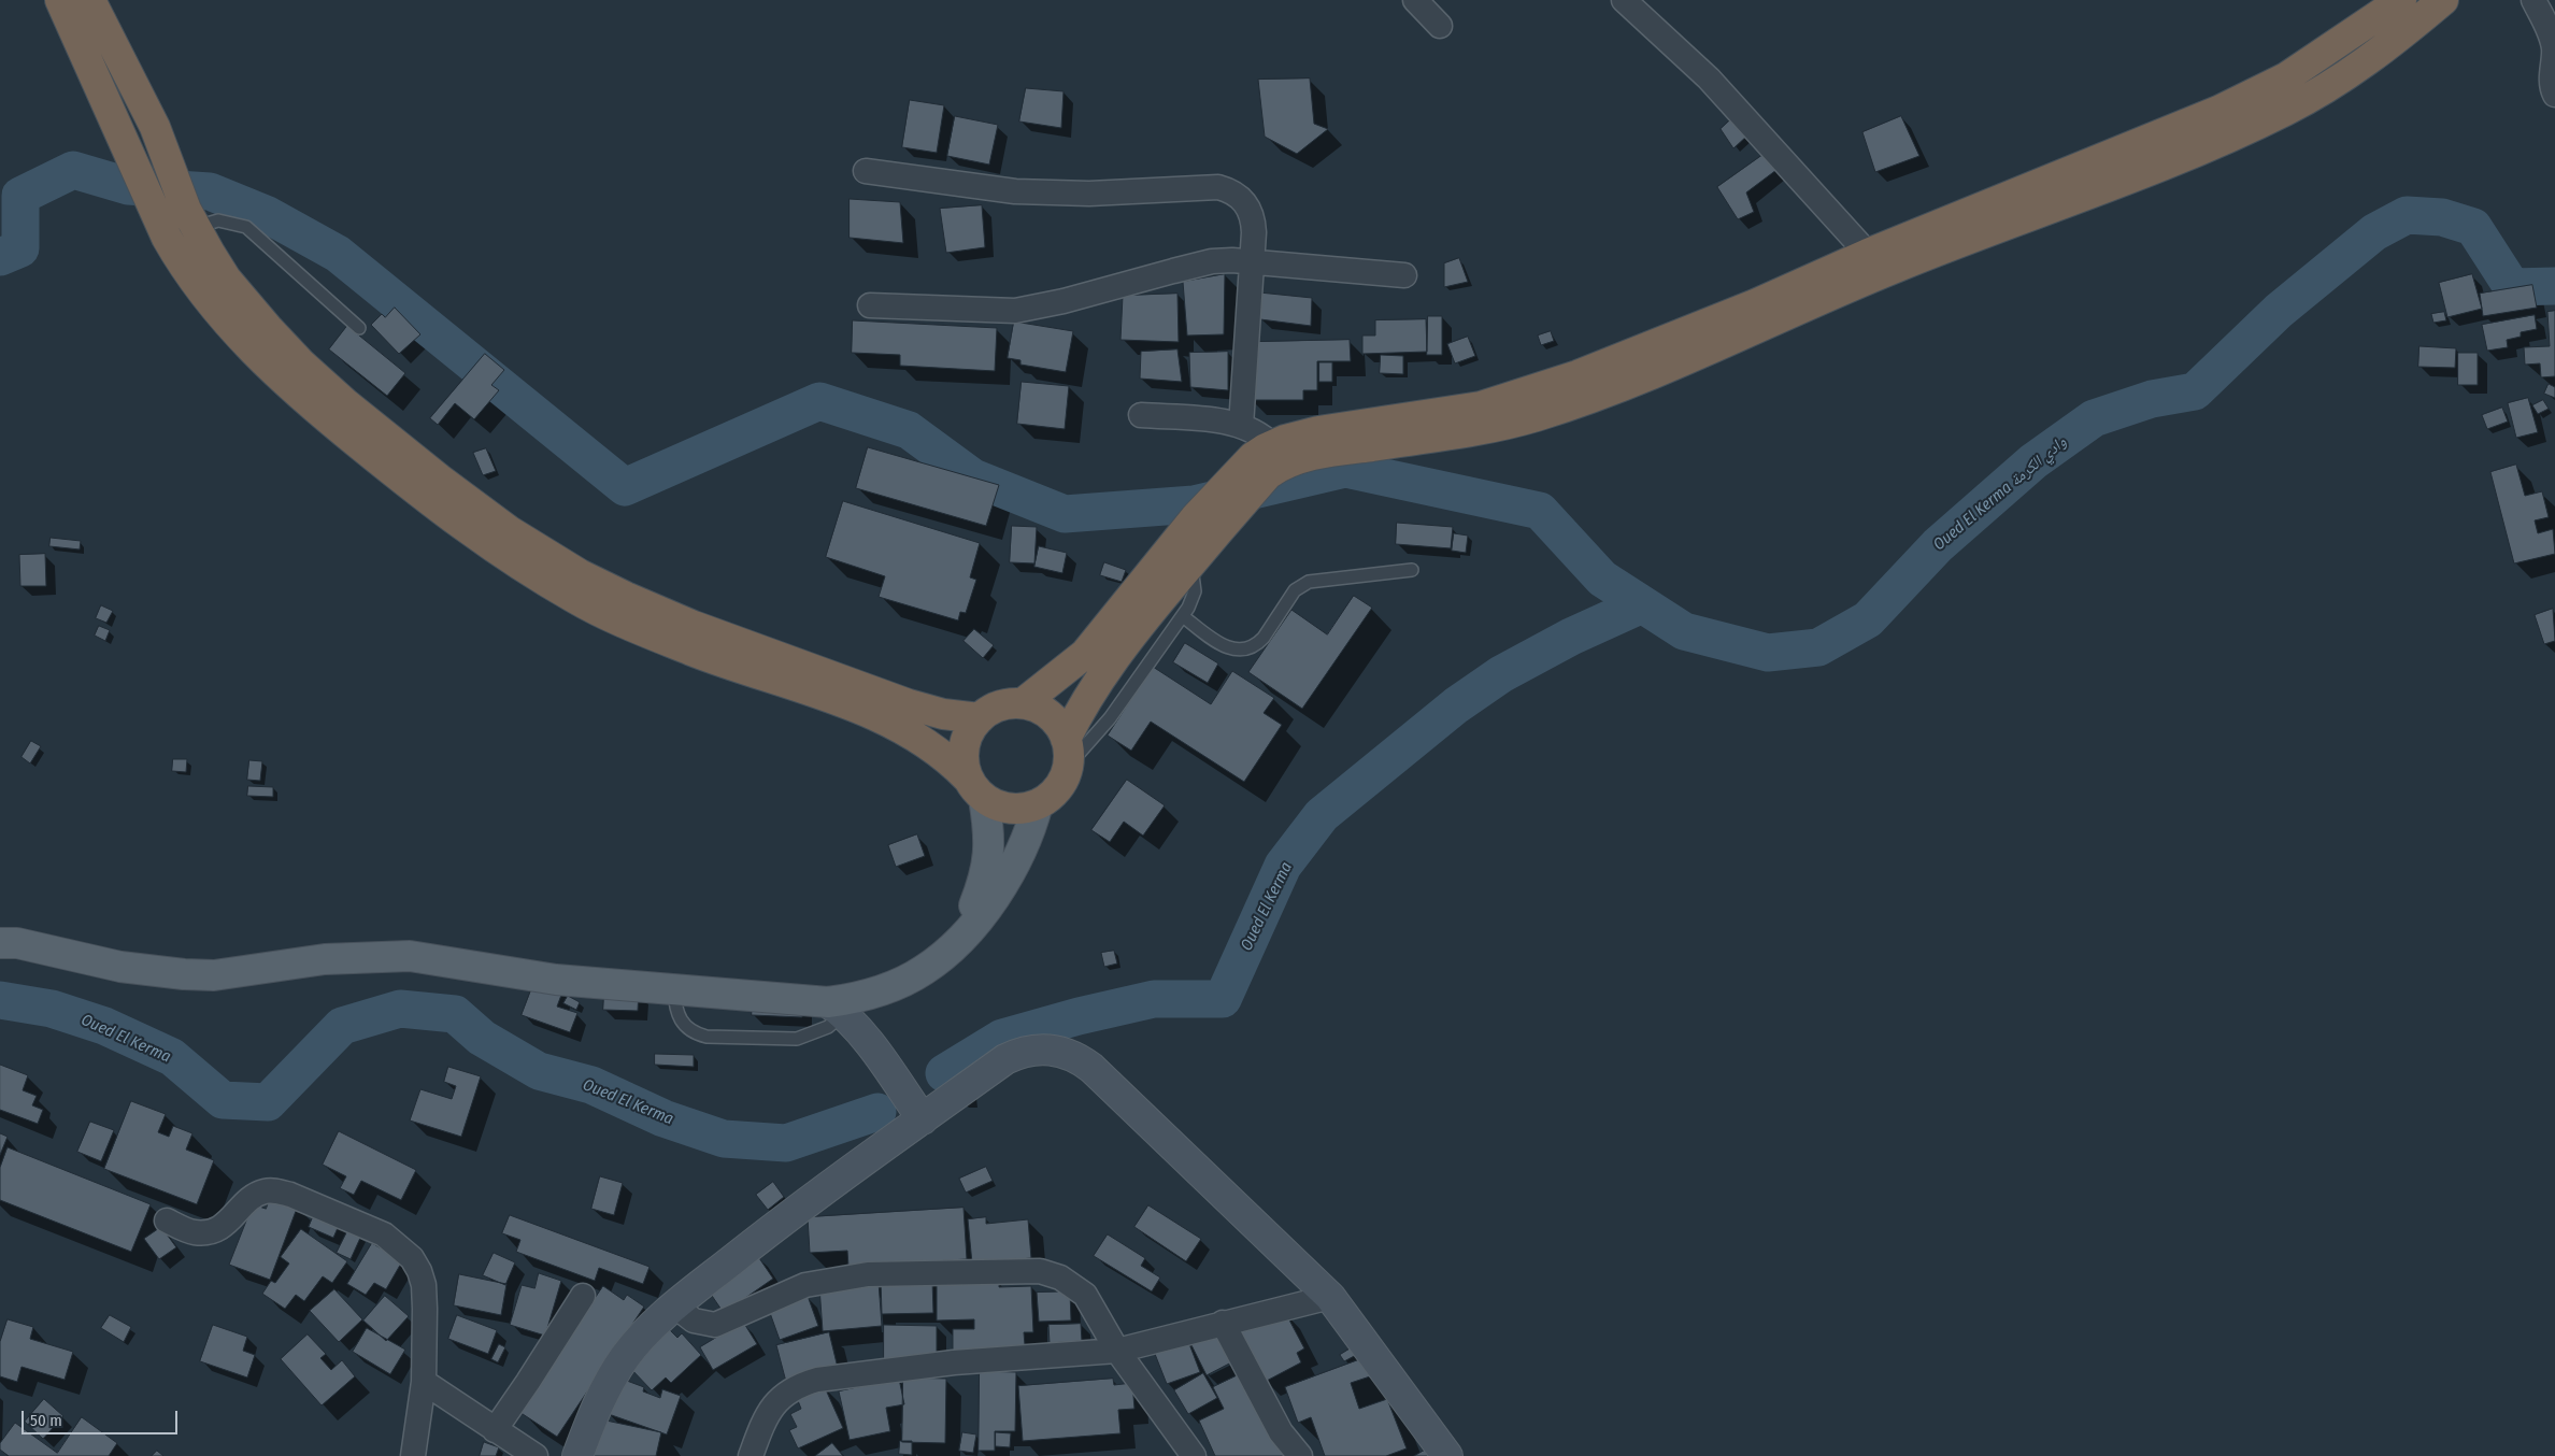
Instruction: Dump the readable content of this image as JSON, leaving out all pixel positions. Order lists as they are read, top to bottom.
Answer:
{
  "water": ["Oued El Kerma وادي الكرمة", "Oued El Kerma"],
  "scale_bar": "50 m"
}
